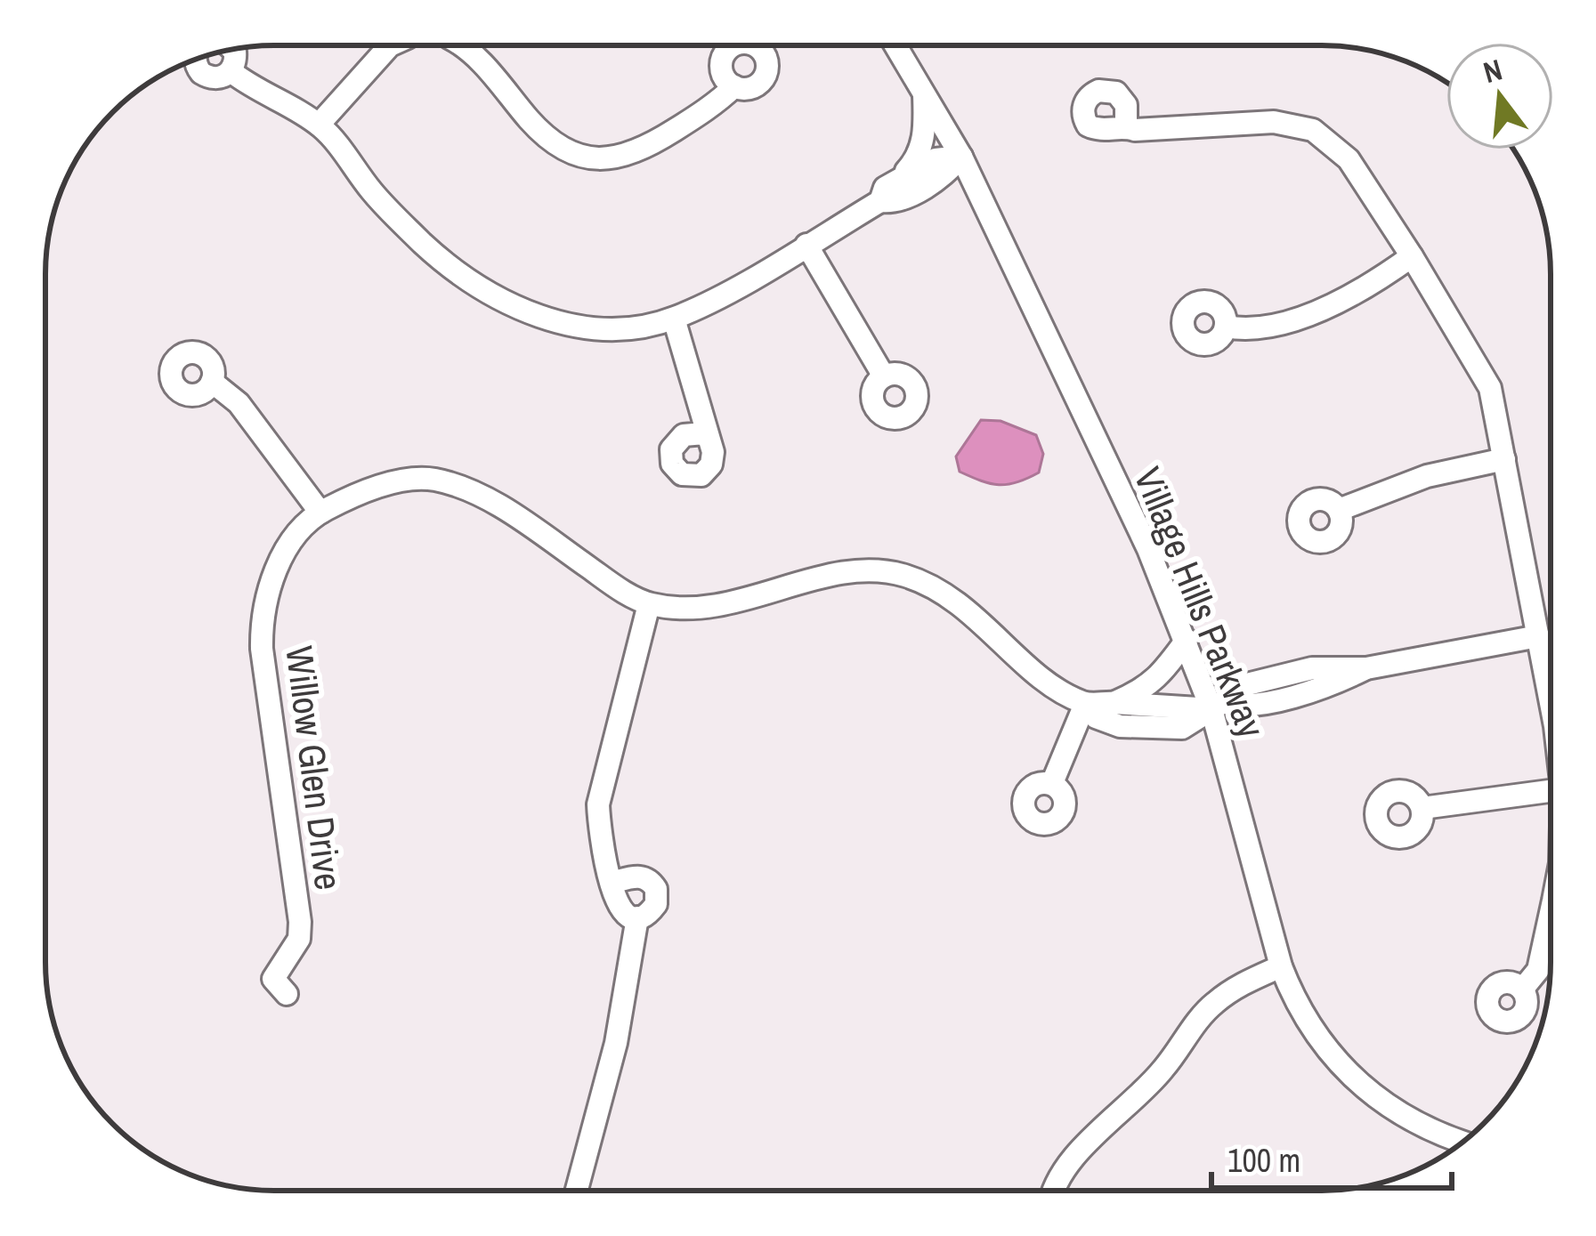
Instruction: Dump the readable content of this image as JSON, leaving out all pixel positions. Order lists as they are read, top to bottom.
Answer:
{
  "streets": {
    "street": ["Village Hills Parkway", "Willow Glen Drive"]
  },
  "crossings": [
    ["Village Hills Parkway", "Willow Glen Drive"]
  ],
  "scale_bar": "100 m",
  "north": "top"
}
